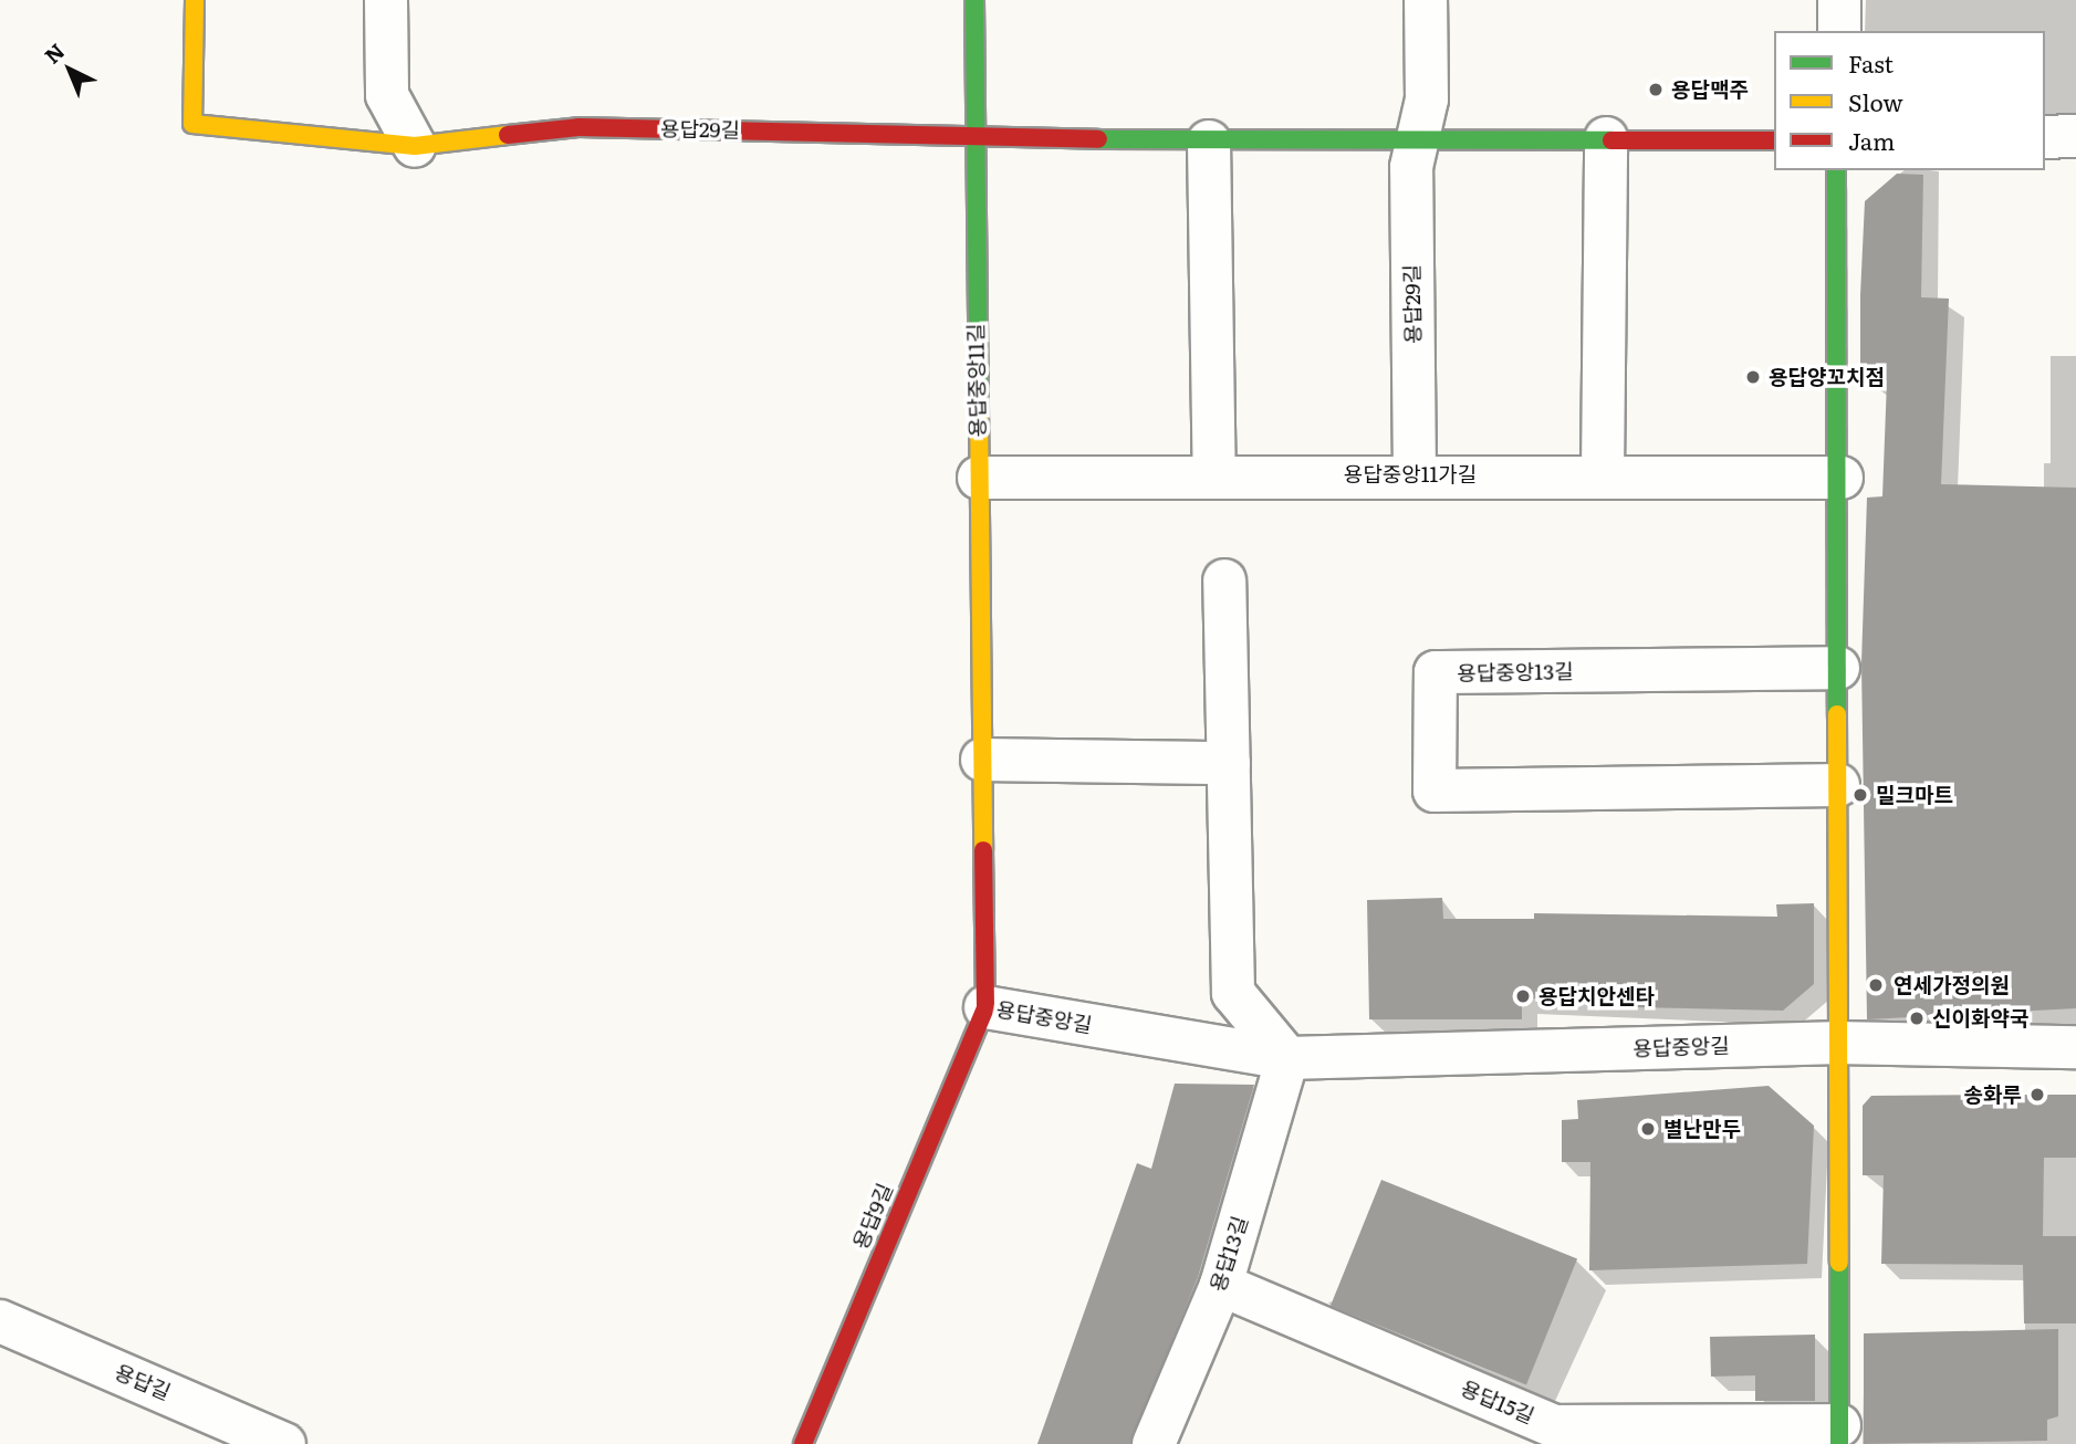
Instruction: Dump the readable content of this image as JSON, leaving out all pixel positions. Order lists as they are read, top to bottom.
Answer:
{
  "streets": {
    "street": [
      "용답29길",
      "용답중앙11길",
      "용답중앙11가길",
      "용답중앙13길",
      "용답중앙길",
      "용답9길",
      "용답13길",
      "용답길",
      "용답15길"
    ]
  },
  "crossings": [
    ["용답29길", "용답중앙11길"],
    ["용답29길", "용답중앙11가길"],
    ["용답중앙11길", "용답중앙11가길"],
    ["용답중앙11길", "용답중앙길"],
    ["용답중앙11길", "용답9길"],
    ["용답중앙길", "용답9길"],
    ["용답중앙길", "용답13길"],
    ["용답중앙길", "용답15길"],
    ["용답13길", "용답15길"]
  ],
  "places": [
    "용답맥주",
    "용답양꼬치점",
    "밀크마트",
    "연세가정의원",
    "용답치안센타",
    "신이화약국",
    "송화루",
    "별난만두"
  ],
  "legend": ["Fast", "Slow", "Jam"],
  "north": "top left"
}
